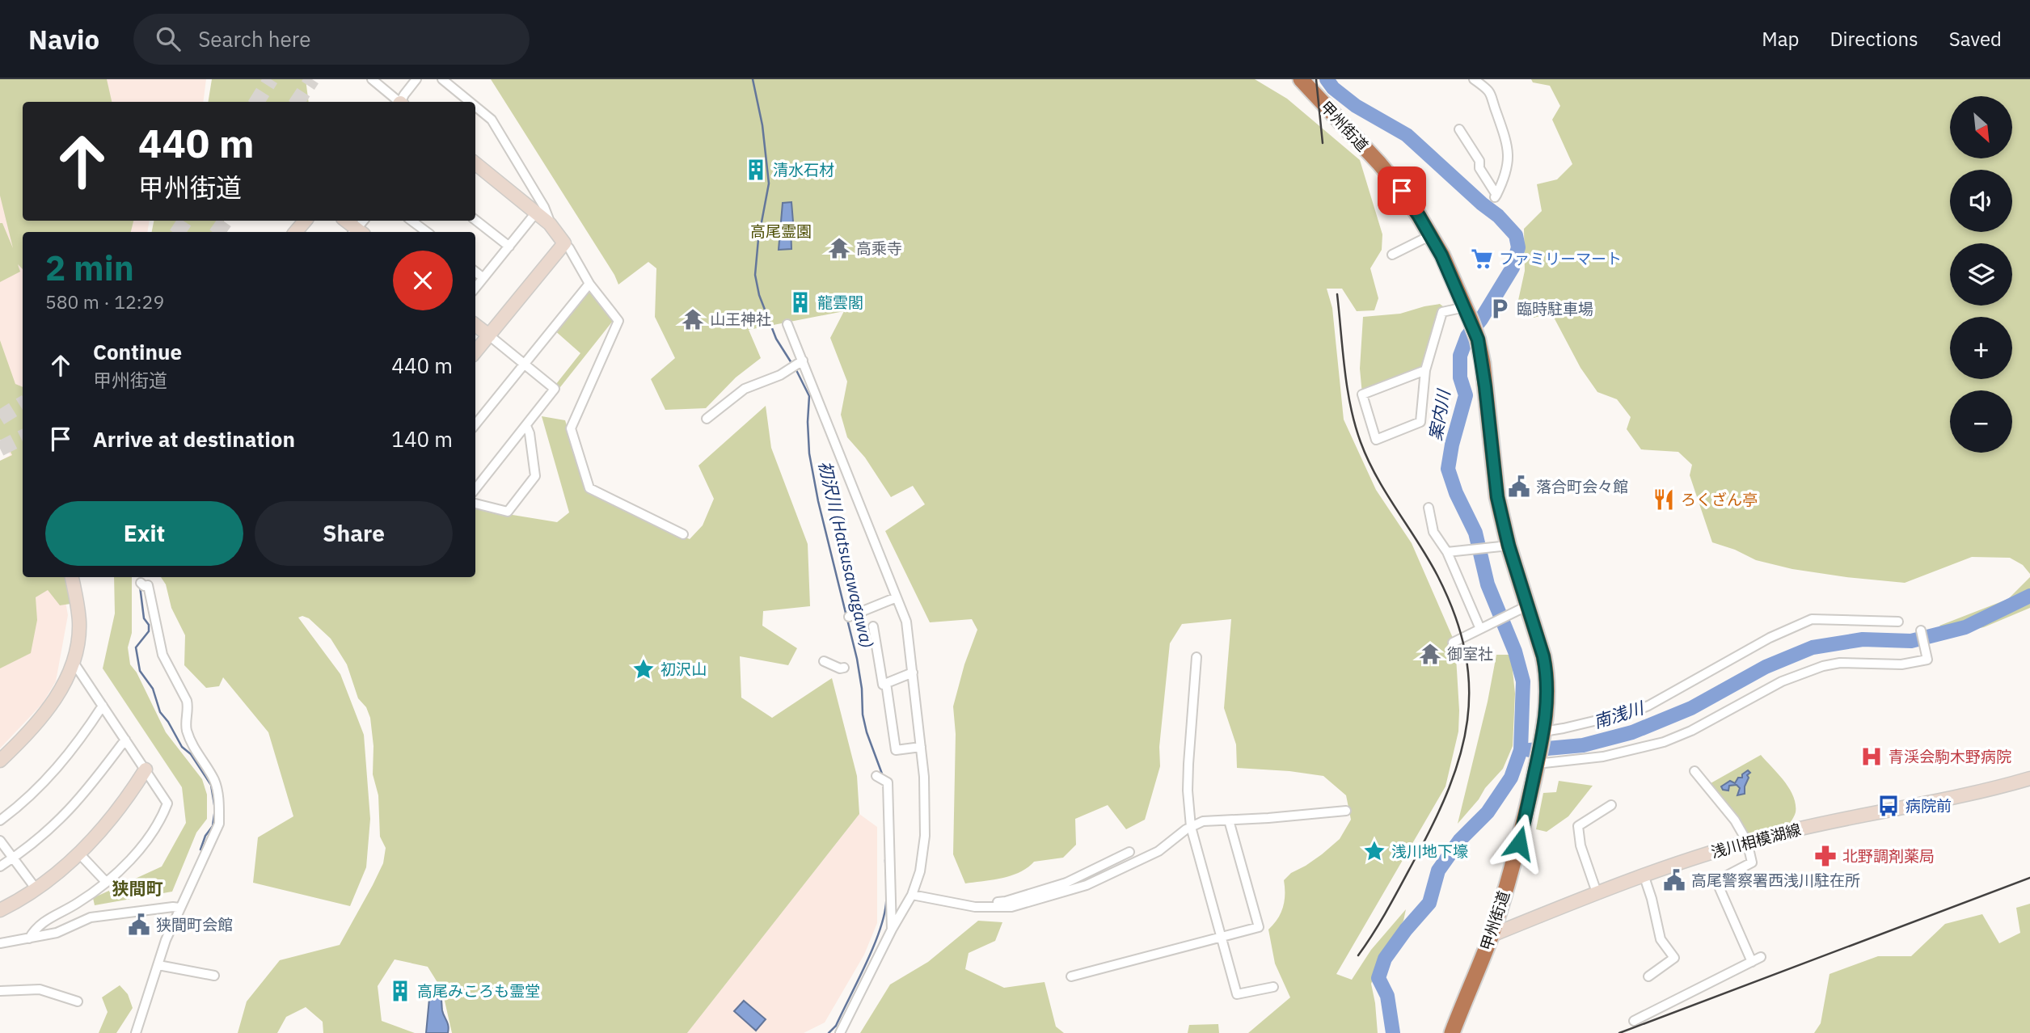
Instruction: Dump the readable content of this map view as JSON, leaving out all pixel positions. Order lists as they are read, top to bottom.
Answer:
{
  "streets": {
    "highway": ["甲州街道"],
    "street": ["浅川相模湖線"]
  },
  "crossings": [
    ["甲州街道", "浅川相模湖線"]
  ],
  "districts": ["狭間町"],
  "water": ["案内川", "初沢川 (Hatsusawagawa)", "南浅川"],
  "parks": ["高尾霊園"],
  "places": {
    "building": ["清水石材", "龍雲閣", "高尾みころも霊堂"],
    "temple": ["高乘寺", "山王神社", "御室社"],
    "supermarket": ["ファミリーマート"],
    "parking": ["臨時駐車場"],
    "public building": ["落合町会々館", "高尾警察署西浅川駐在所", "狭間町会館"],
    "restaurant": ["ろくざん亭"],
    "place": ["初沢山", "浅川地下壕"],
    "hospital": ["青渓会駒木野病院"],
    "bus stop": ["病院前"],
    "pharmacy": ["北野調剤薬局"]
  },
  "north": "bottom right",
  "page": {
    "header": "Navio",
    "search": "Search here",
    "nav": ["Map", "Directions", "Saved"],
    "map_buttons": ["+", "−"],
    "turn": ["440 m", "甲州街道"],
    "heading": ["2 min", "580 m · 12:29"],
    "list": [
      {
        "name": "Continue",
        "note": "甲州街道",
        "value": "440 m"
      },
      {
        "name": "Arrive at destination",
        "value": "140 m"
      }
    ],
    "buttons": ["Exit", "Share"]
  }
}
